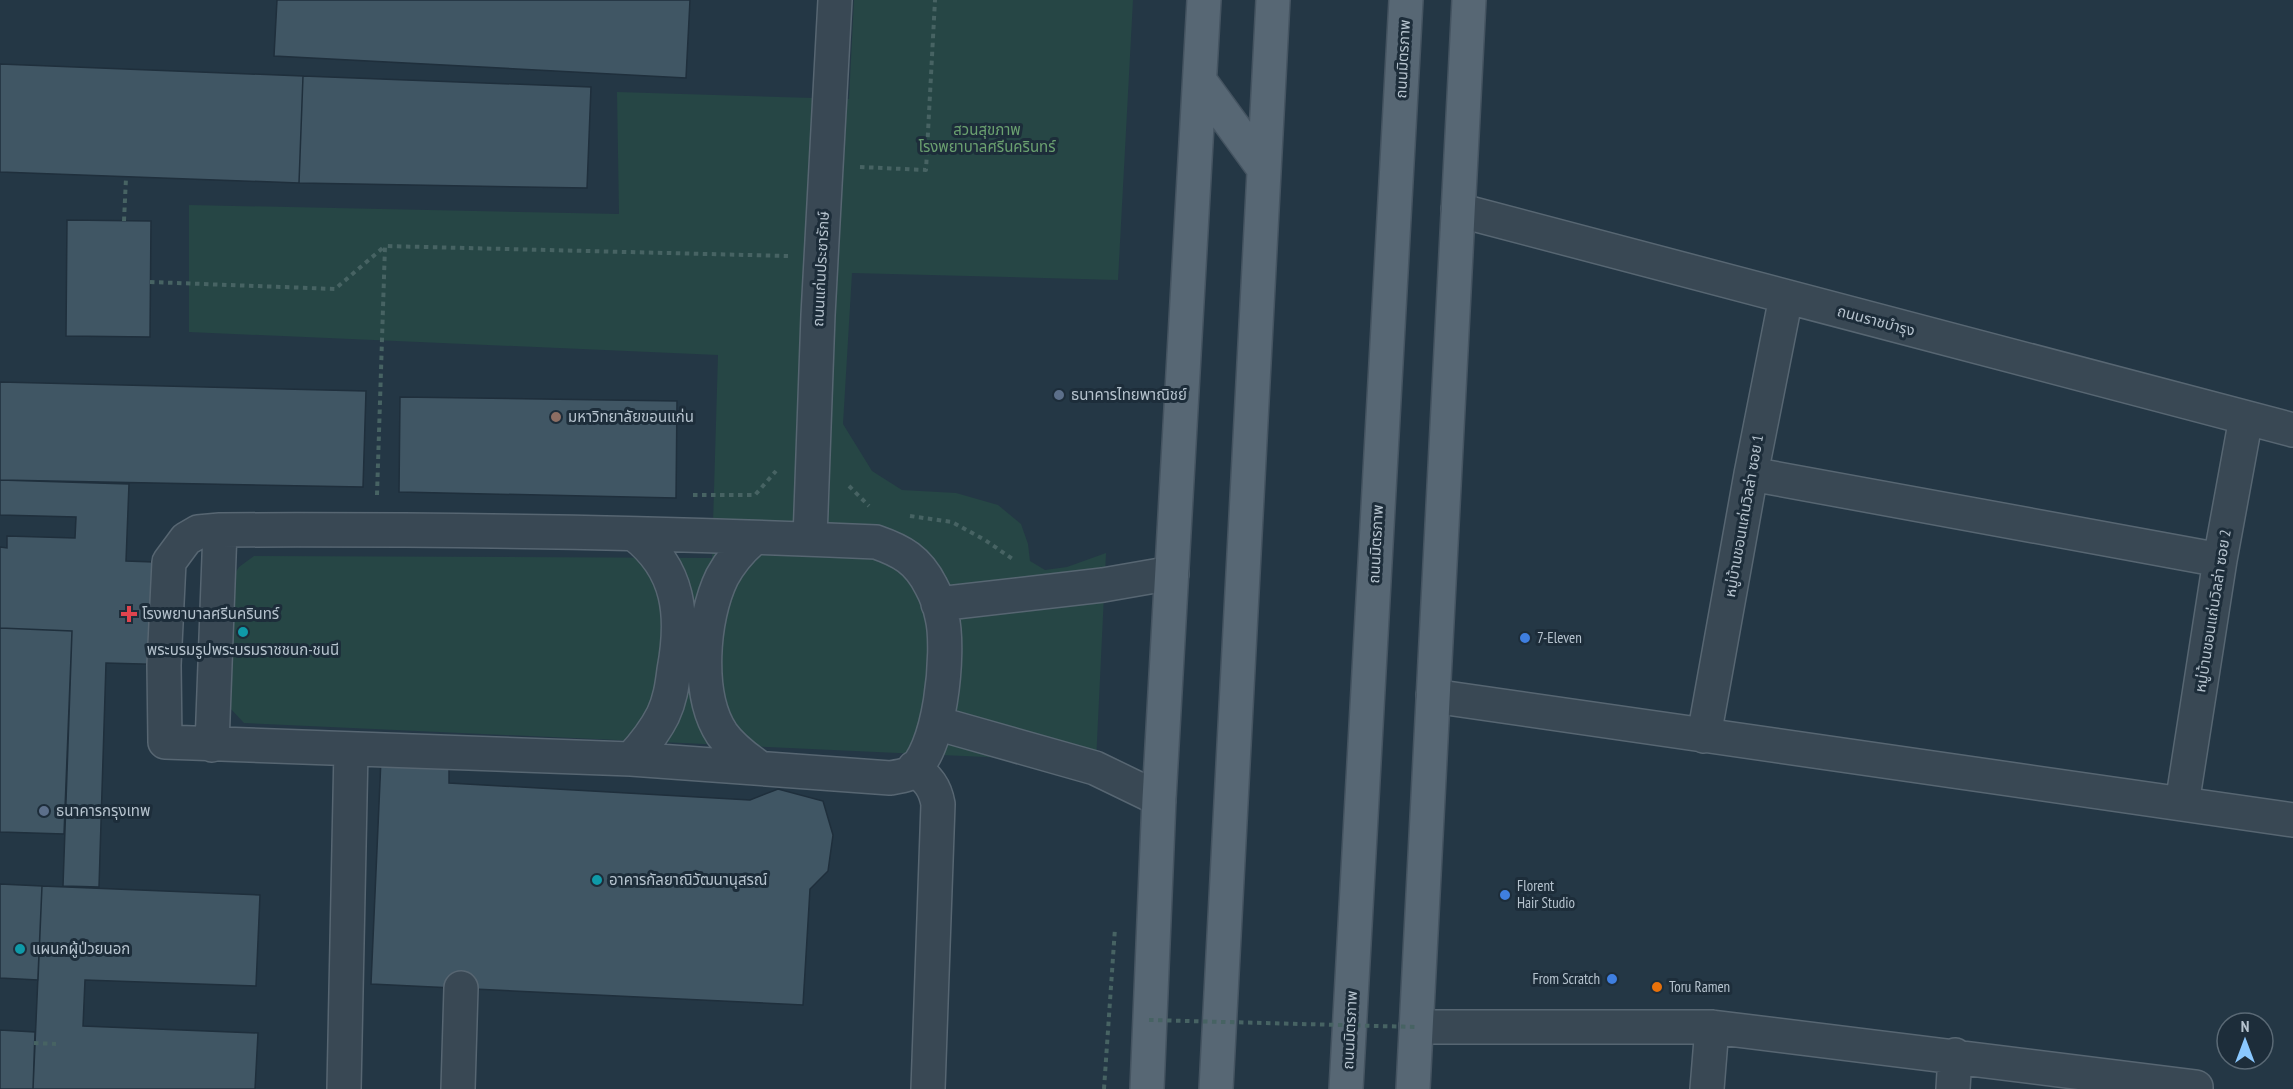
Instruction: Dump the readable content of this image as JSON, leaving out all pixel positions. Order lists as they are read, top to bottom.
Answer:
{
  "streets": {
    "main road": ["ถนนมิตรภาพ"],
    "street": [
      "ถนนแก่นประชารักษ์",
      "ถนนราชบำรุง",
      "หมู่บ้านขอนแก่นวิลล่า ซอย 1",
      "หมู่บ้านขอนแก่นวิลล่า ซอย 2"
    ]
  },
  "crossings": [
    ["ถนนราชบำรุง", "หมู่บ้านขอนแก่นวิลล่า ซอย 1"],
    ["ถนนราชบำรุง", "หมู่บ้านขอนแก่นวิลล่า ซอย 2"]
  ],
  "parks": ["สวนสุขภาพ โรงพยาบาลศรีนครินทร์"],
  "places": {
    "other": [
      "ธนาคารไทยพาณิชย์",
      "มหาวิทยาลัยขอนแก่น",
      "พระบรมรูปพระบรมราชชนก-ชนนี",
      "7-Eleven",
      "ธนาคารกรุงเทพ",
      "อาคารกัลยาณิวัฒนานุสรณ์",
      "Florent Hair Studio",
      "แผนกผู้ป่วยนอก",
      "From Scratch",
      "Toru Ramen"
    ],
    "health": ["โรงพยาบาลศรีนครินทร์"]
  },
  "north": "top"
}
